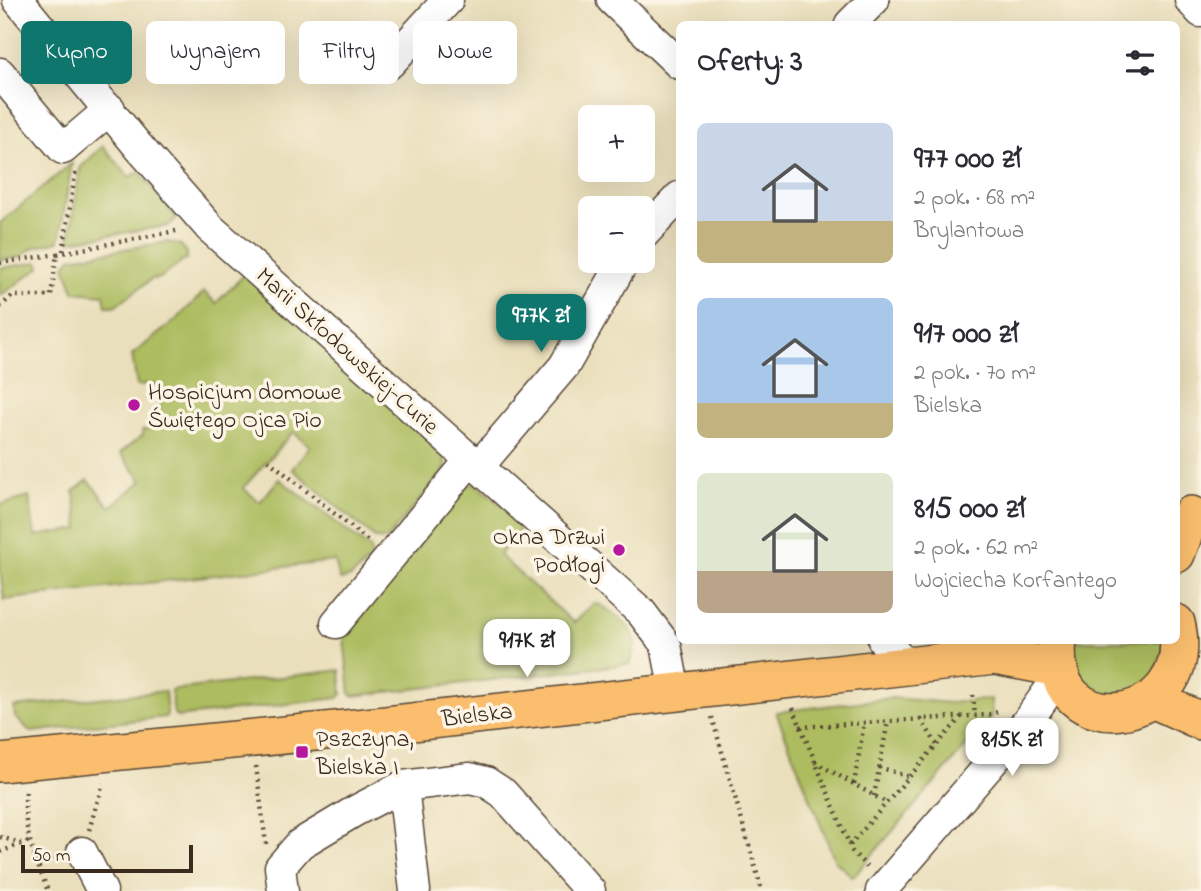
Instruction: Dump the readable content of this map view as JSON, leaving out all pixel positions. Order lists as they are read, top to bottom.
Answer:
{
  "streets": {
    "main road": ["Bielska"],
    "street": ["Marii Skłodowskiej-Curie"]
  },
  "crossings": [
    ["Marii Skłodowskiej-Curie", "Bielska"]
  ],
  "places": {
    "other": ["Hospicjum domowe Świętego Ojca Pio", "Okna Drzwi Podłogi"],
    "transit": ["Pszczyna, Bielska I"]
  },
  "scale_bar": "50 m",
  "page": {
    "chip": [
      "Kupno",
      "Wynajem",
      "Filtry",
      "Nowe"
    ],
    "heading": "Oferty: 3",
    "map_buttons": ["+", "−"],
    "list": [
      {
        "name": "977 000 zł",
        "note": "2 pok. · 68 m² · Brylantowa"
      },
      {
        "name": "917 000 zł",
        "note": "2 pok. · 70 m² · Bielska"
      },
      {
        "name": "815 000 zł",
        "note": "2 pok. · 62 m² · Wojciecha Korfantego"
      }
    ],
    "price": ["977K zł", "917K zł", "815K zł"],
    "scale": "50 m"
  }
}
